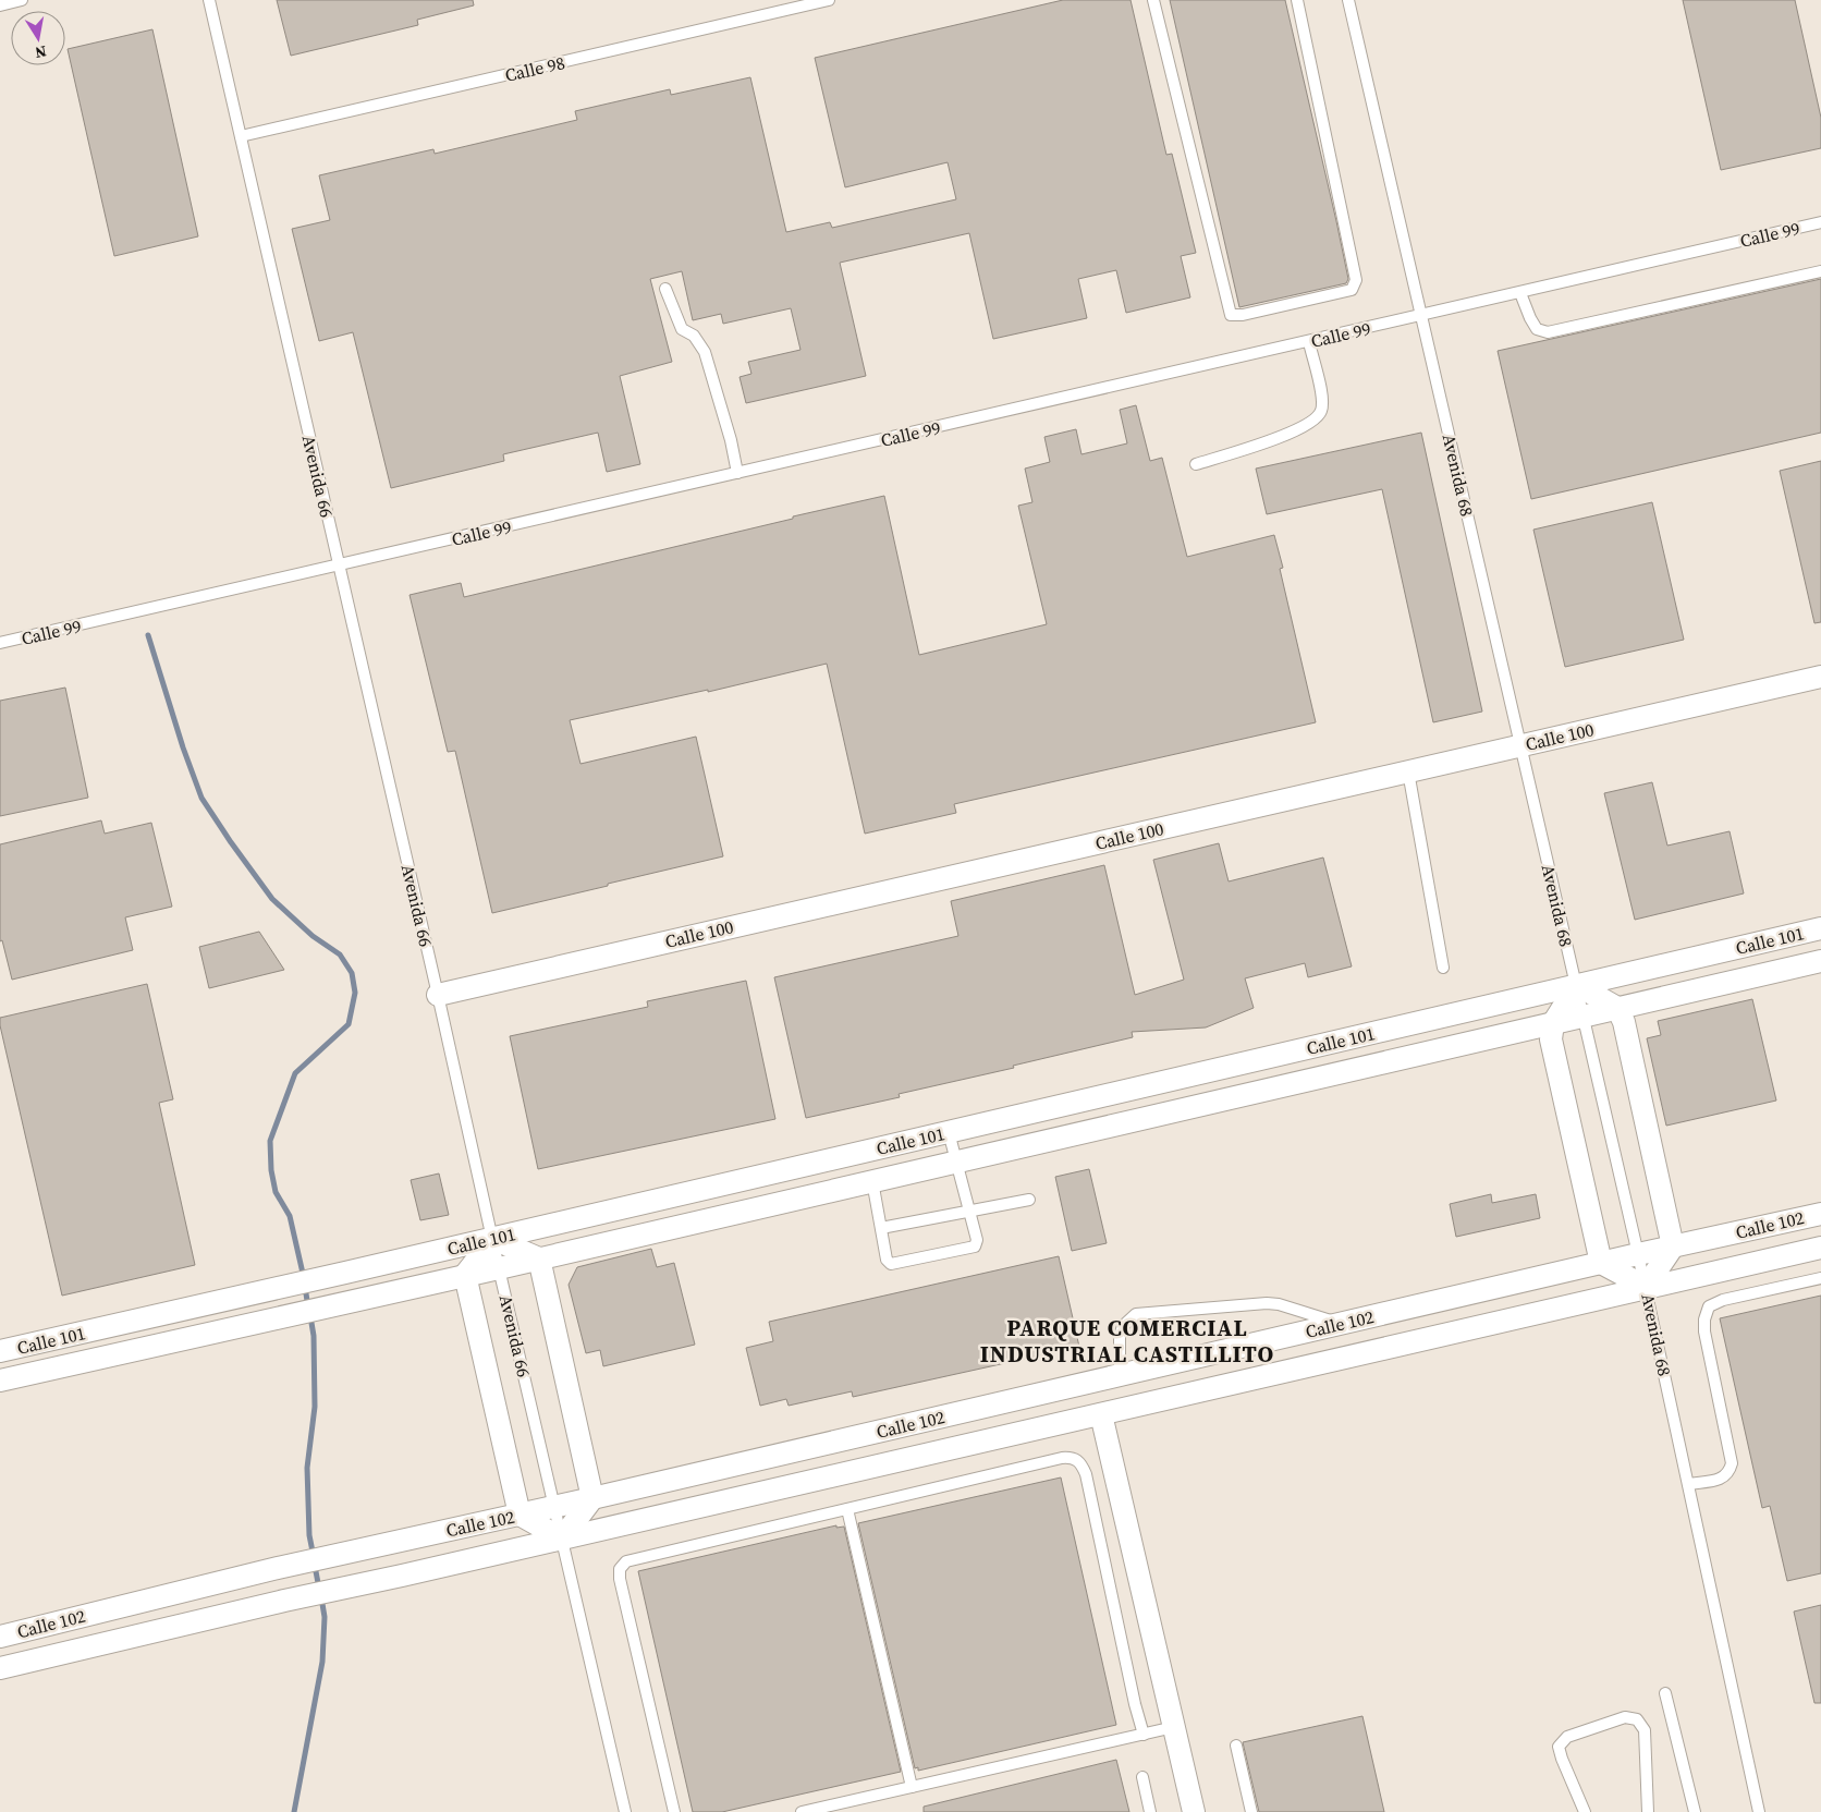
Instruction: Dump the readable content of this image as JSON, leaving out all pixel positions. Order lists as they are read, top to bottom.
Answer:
{
  "streets": {
    "street": ["Calle 100", "Calle 101", "Calle 102"],
    "lane": [
      "Calle 98",
      "Calle 99",
      "Avenida 68",
      "Avenida 66"
    ]
  },
  "crossings": [
    ["Calle 98", "Avenida 66"],
    ["Calle 99", "Avenida 68"],
    ["Calle 99", "Avenida 66"],
    ["Avenida 68", "Calle 100"],
    ["Avenida 68", "Calle 101"],
    ["Avenida 68", "Calle 102"],
    ["Avenida 66", "Calle 100"],
    ["Avenida 66", "Calle 101"],
    ["Avenida 66", "Calle 102"]
  ],
  "districts": ["PARQUE COMERCIAL INDUSTRIAL CASTILLITO"],
  "north": "bottom"
}
